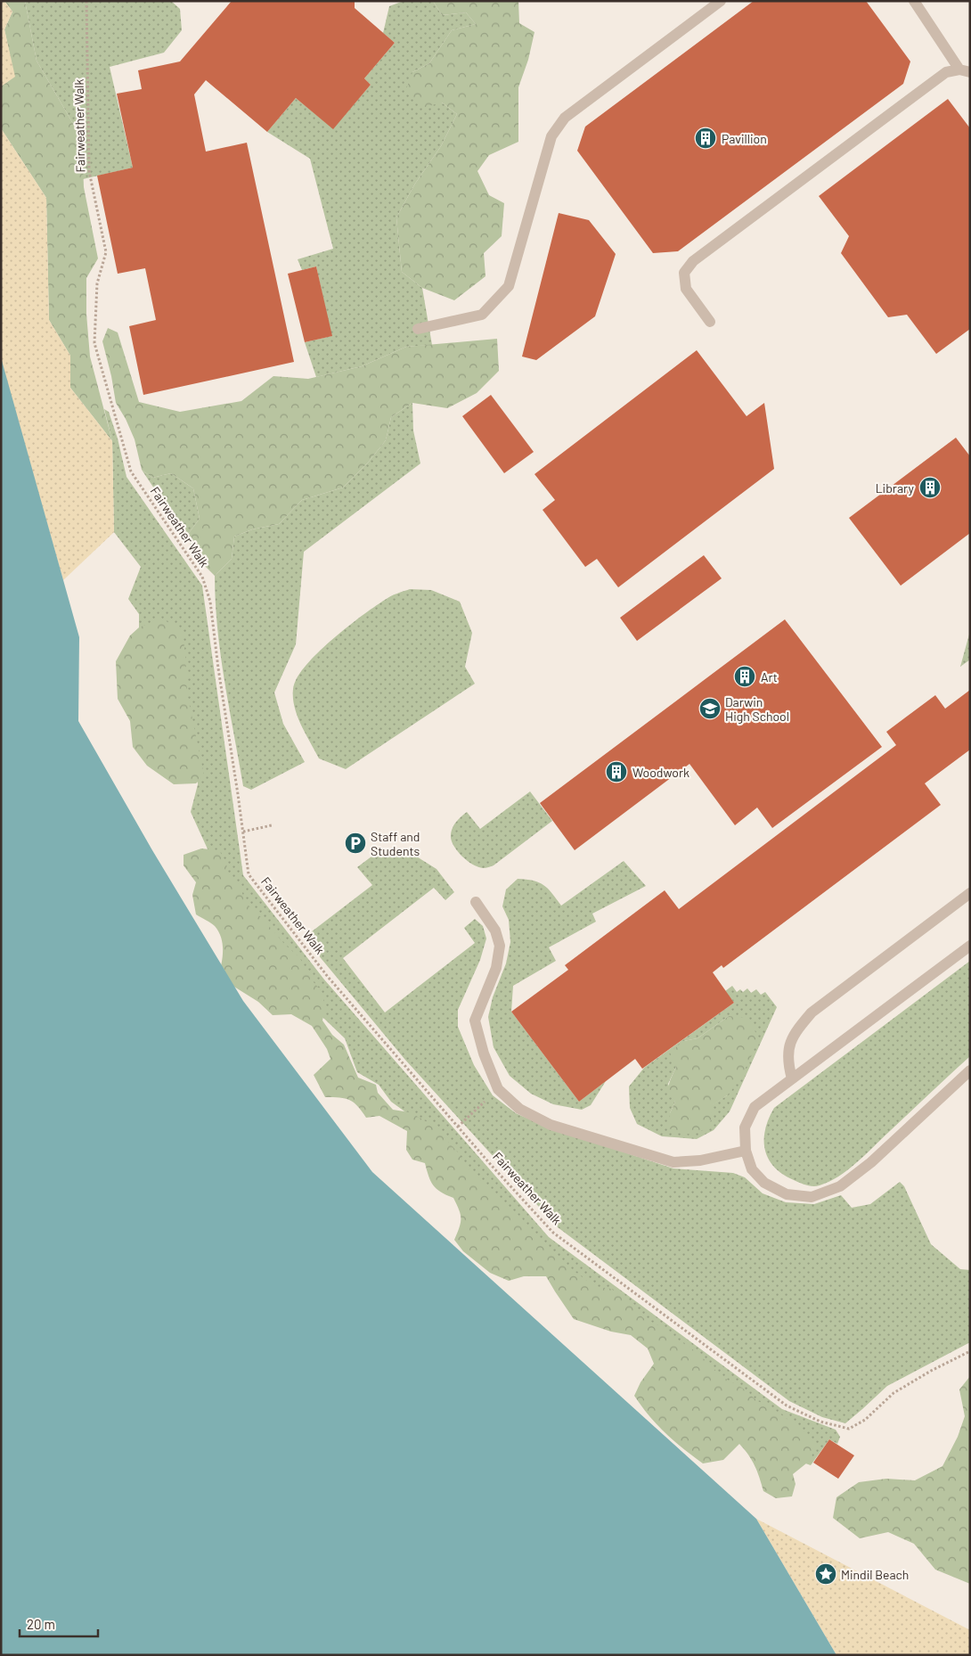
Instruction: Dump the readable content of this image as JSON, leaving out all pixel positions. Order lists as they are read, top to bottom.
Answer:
{
  "streets": {
    "path": ["Fairweather Walk"]
  },
  "places": {
    "building": [
      "Pavillion",
      "Library",
      "Art",
      "Woodwork"
    ],
    "school or university": ["Darwin High School"],
    "parking": ["Staff and Students"],
    "place": ["Mindil Beach"]
  },
  "scale_bar": "20 m"
}
